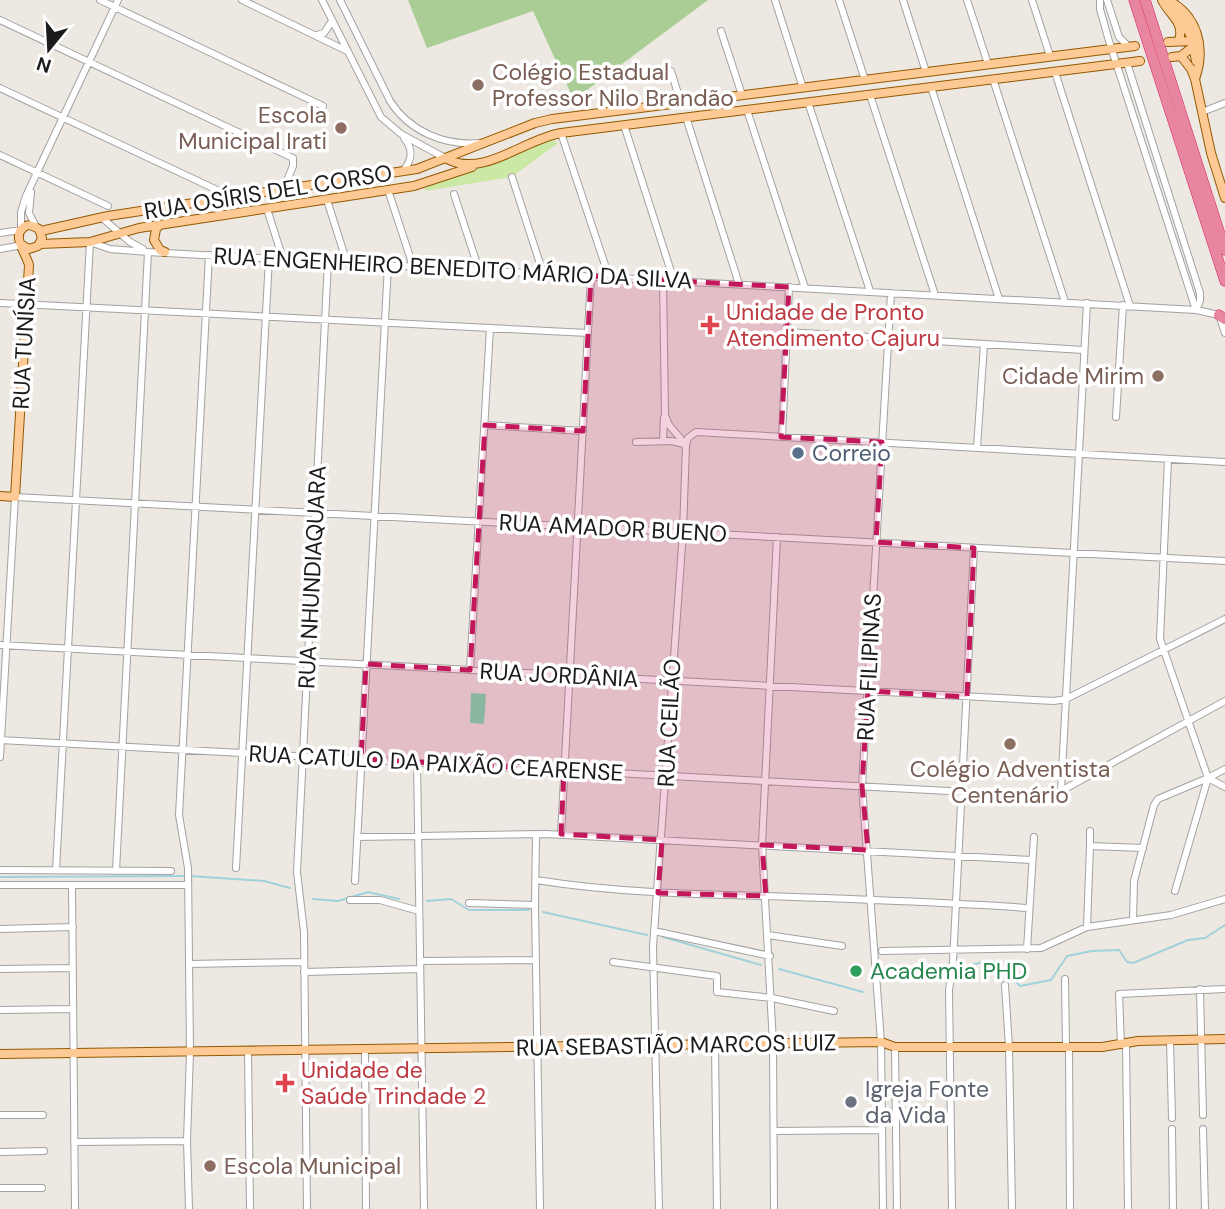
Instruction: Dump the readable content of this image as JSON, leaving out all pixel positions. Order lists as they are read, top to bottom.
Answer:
{
  "streets": {
    "main road": [
      "RUA OSÍRIS DEL CORSO",
      "RUA TUNÍSIA",
      "RUA AMADOR BUENO",
      "RUA SEBASTIÃO MARCOS LUIZ"
    ],
    "street": [
      "RUA ENGENHEIRO BENEDITO MÁRIO DA SILVA",
      "RUA NHUNDIAQUARA",
      "RUA FILIPINAS",
      "RUA JORDÂNIA",
      "RUA CEILÃO",
      "RUA CATULO DA PAIXÃO CEARENSE"
    ]
  },
  "crossings": [
    ["RUA OSÍRIS DEL CORSO", "RUA ENGENHEIRO BENEDITO MÁRIO DA SILVA"],
    ["RUA OSÍRIS DEL CORSO", "RUA TUNÍSIA"],
    ["RUA ENGENHEIRO BENEDITO MÁRIO DA SILVA", "RUA NHUNDIAQUARA"],
    ["RUA ENGENHEIRO BENEDITO MÁRIO DA SILVA", "RUA FILIPINAS"],
    ["RUA TUNÍSIA", "RUA AMADOR BUENO"],
    ["RUA TUNÍSIA", "RUA JORDÂNIA"],
    ["RUA TUNÍSIA", "RUA CATULO DA PAIXÃO CEARENSE"],
    ["RUA AMADOR BUENO", "RUA NHUNDIAQUARA"],
    ["RUA AMADOR BUENO", "RUA FILIPINAS"],
    ["RUA AMADOR BUENO", "RUA CEILÃO"],
    ["RUA NHUNDIAQUARA", "RUA JORDÂNIA"],
    ["RUA NHUNDIAQUARA", "RUA CATULO DA PAIXÃO CEARENSE"],
    ["RUA NHUNDIAQUARA", "RUA SEBASTIÃO MARCOS LUIZ"],
    ["RUA FILIPINAS", "RUA JORDÂNIA"],
    ["RUA FILIPINAS", "RUA CATULO DA PAIXÃO CEARENSE"],
    ["RUA FILIPINAS", "RUA SEBASTIÃO MARCOS LUIZ"],
    ["RUA JORDÂNIA", "RUA CEILÃO"],
    ["RUA CEILÃO", "RUA CATULO DA PAIXÃO CEARENSE"],
    ["RUA CEILÃO", "RUA SEBASTIÃO MARCOS LUIZ"]
  ],
  "places": {
    "other": [
      "Colégio Estadual Professor Nilo Brandão",
      "Escola Municipal Irati",
      "Cidade Mirim",
      "Correio",
      "Colégio Adventista Centenário",
      "Academia PHD",
      "Igreja Fonte da Vida",
      "Escola Municipal"
    ],
    "health": ["Unidade de Pronto Atendimento Cajuru", "Unidade de Saúde Trindade 2"]
  },
  "north": "bottom"
}
